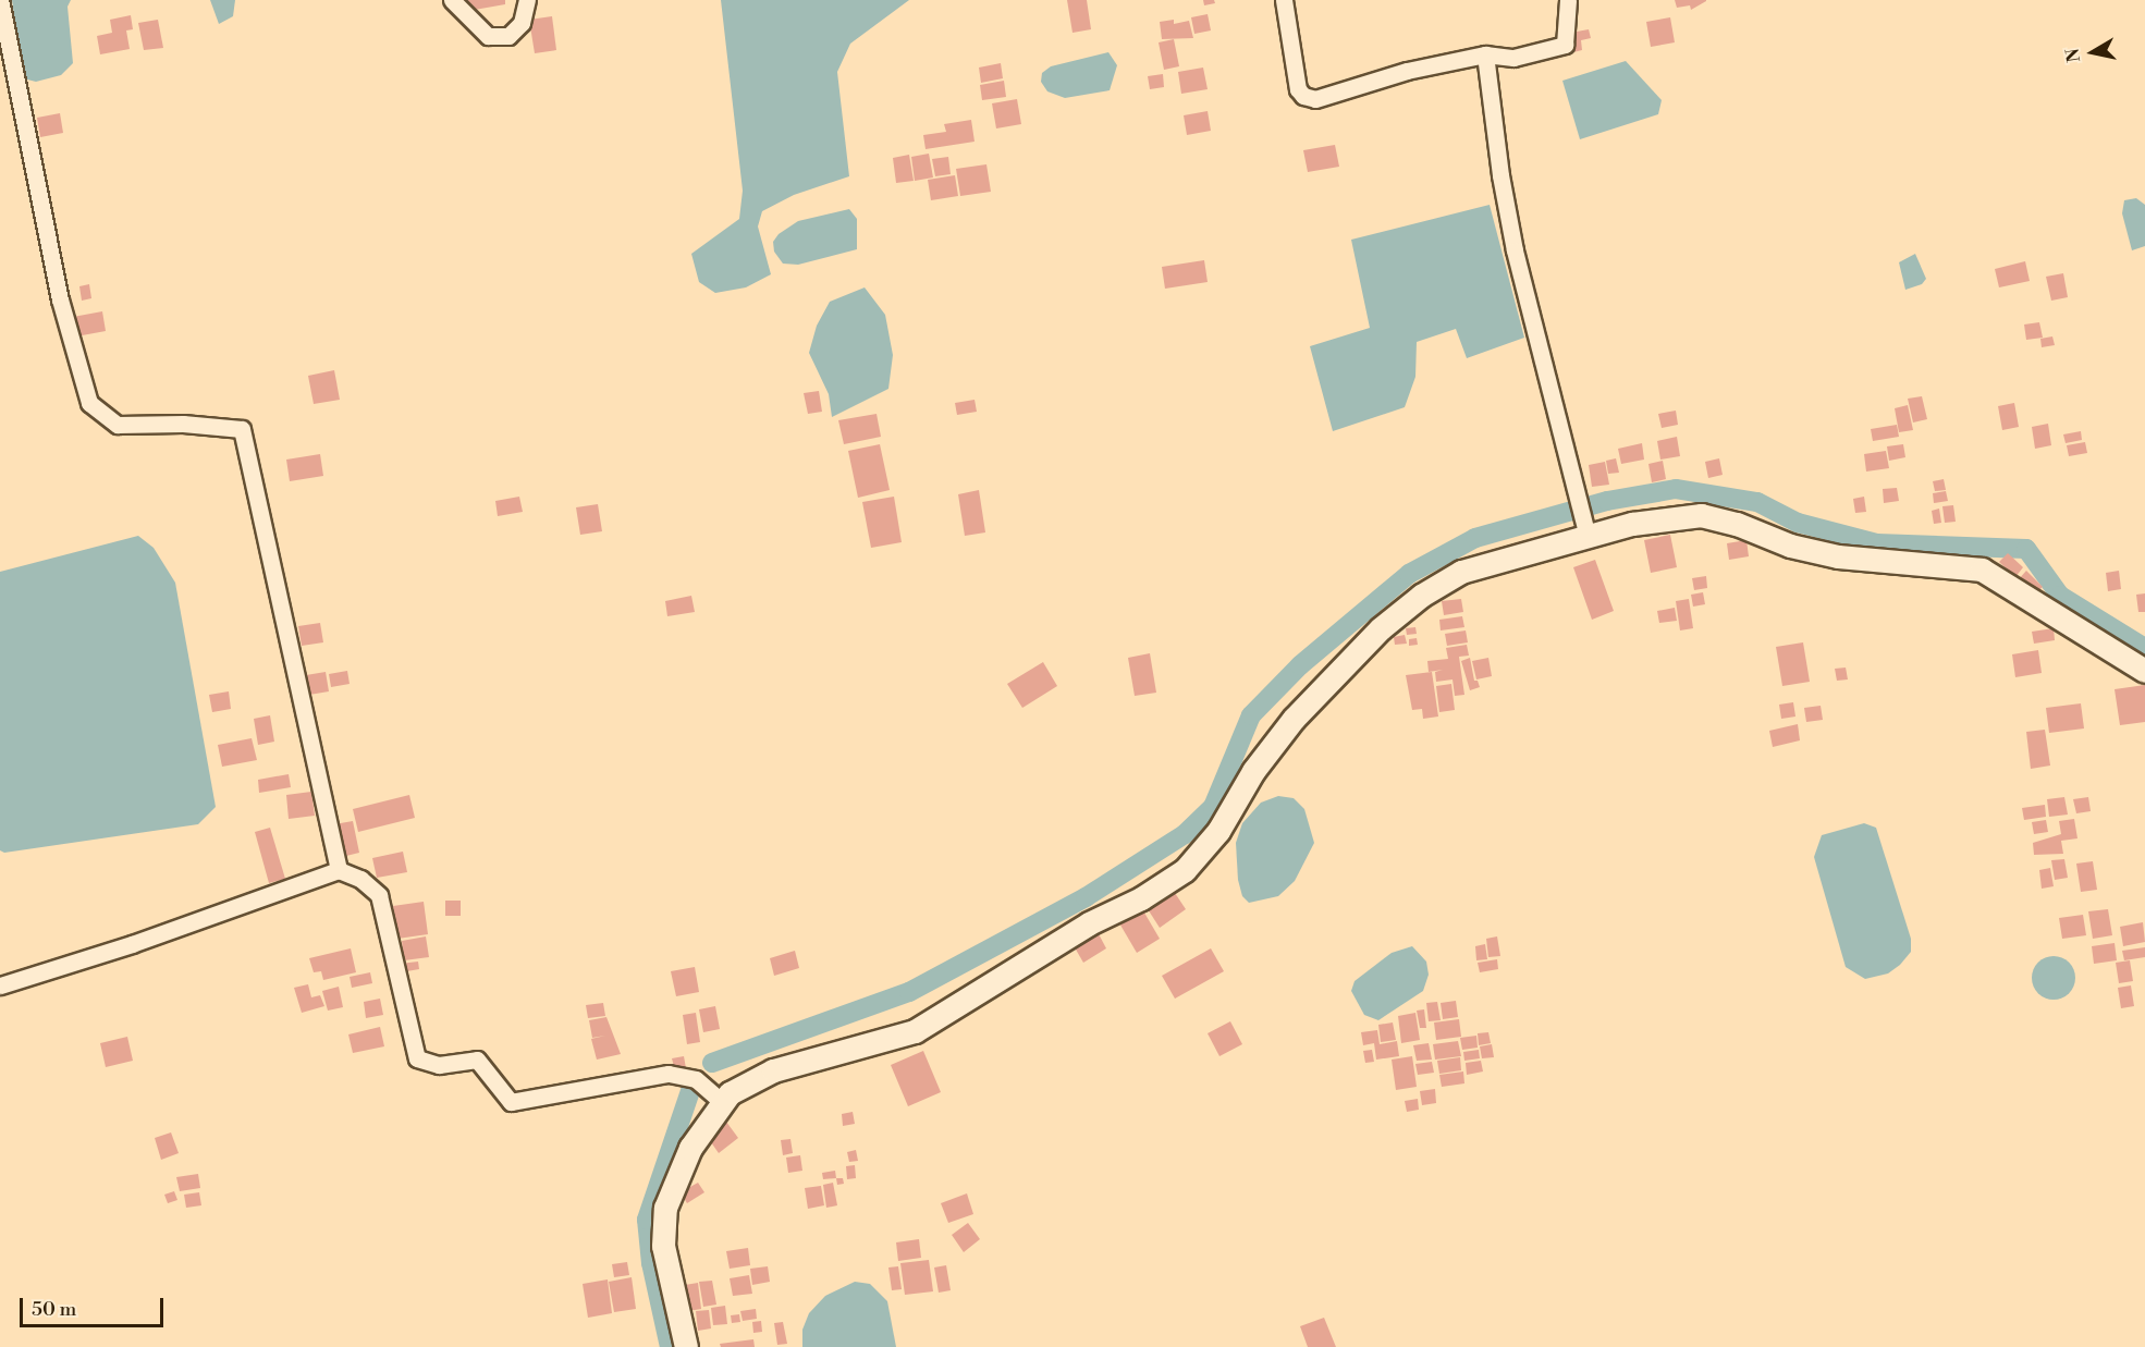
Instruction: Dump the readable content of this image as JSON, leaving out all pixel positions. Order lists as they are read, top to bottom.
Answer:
{
  "scale_bar": "50 m",
  "north": "left"
}
